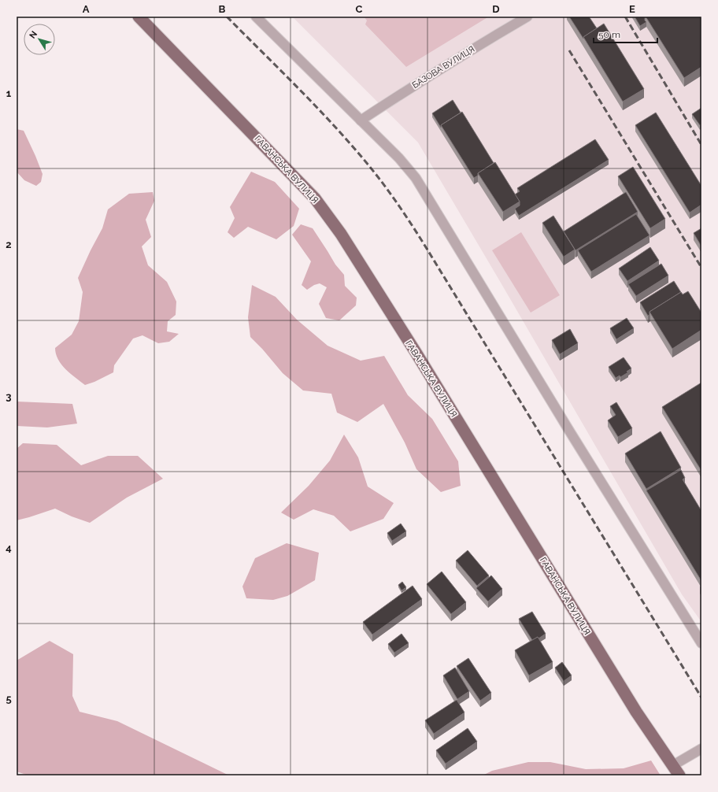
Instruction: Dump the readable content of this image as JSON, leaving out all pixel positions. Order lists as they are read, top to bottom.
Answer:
{
  "streets": {
    "main road": ["ГАВАНСЬКА ВУЛИЦЯ"],
    "street": ["БАЗОВА ВУЛИЦЯ"]
  },
  "scale_bar": "50 m",
  "north": "top left",
  "grid": {
    "columns": [
      "A",
      "B",
      "C",
      "D",
      "E"
    ],
    "rows": [
      "1",
      "2",
      "3",
      "4",
      "5"
    ]
  }
}
